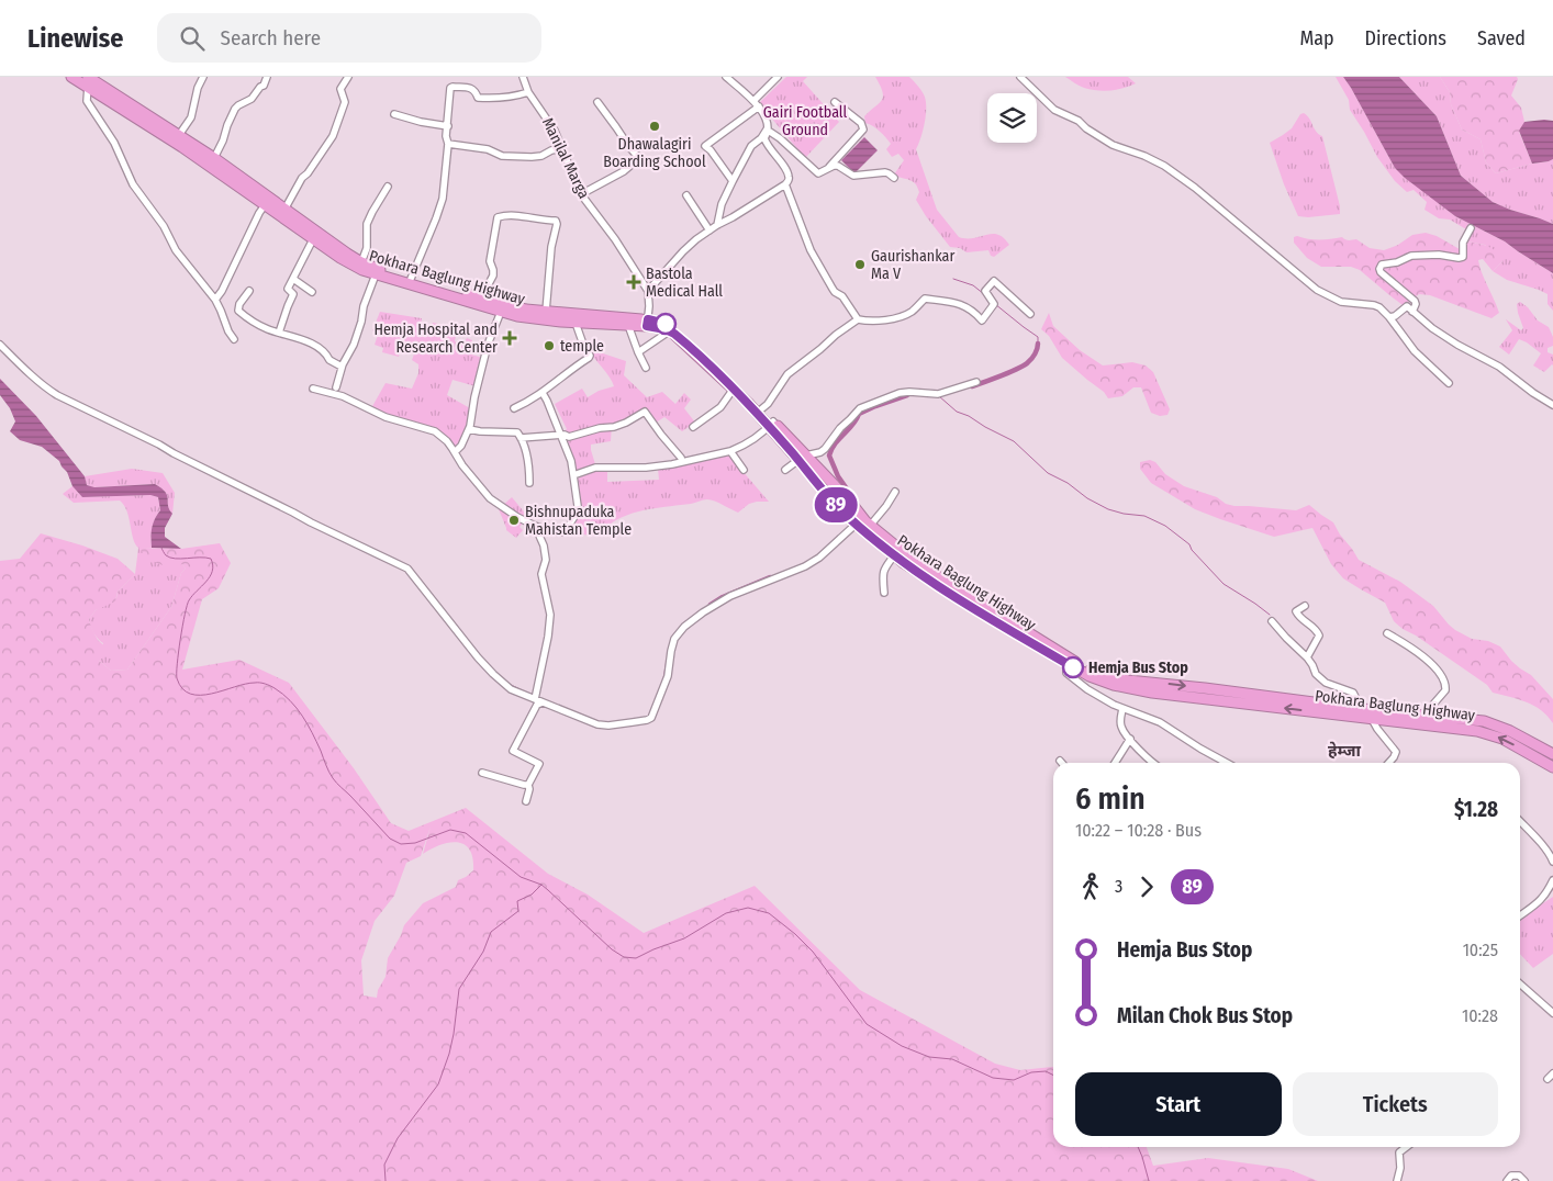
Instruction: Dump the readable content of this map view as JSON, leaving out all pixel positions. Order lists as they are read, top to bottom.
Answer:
{
  "streets": {
    "highway": ["Pokhara Baglung Highway"],
    "street": ["Manilal Marga"]
  },
  "districts": ["हेम्जा"],
  "parks": ["Gairi Football Ground"],
  "places": {
    "other": [
      "Dhawalagiri Boarding School",
      "Gaurishankar Ma V",
      "temple",
      "Bishnupaduka Mahistan Temple",
      "Hemja Bus Stop"
    ],
    "health": ["Bastola Medical Hall", "Hemja Hospital and Research Center"]
  },
  "lines": ["bus line 89"],
  "page": {
    "header": "Linewise",
    "search": "Search here",
    "nav": ["Map", "Directions", "Saved"],
    "on_map": "89",
    "heading": ["6 min", "10:22 – 10:28 · Bus", "$1.28"],
    "legs": ["3", "89"],
    "list": [
      {
        "name": "Hemja Bus Stop",
        "value": "10:25"
      },
      {
        "name": "Milan Chok Bus Stop",
        "value": "10:28"
      }
    ],
    "buttons": ["Start", "Tickets"]
  }
}
